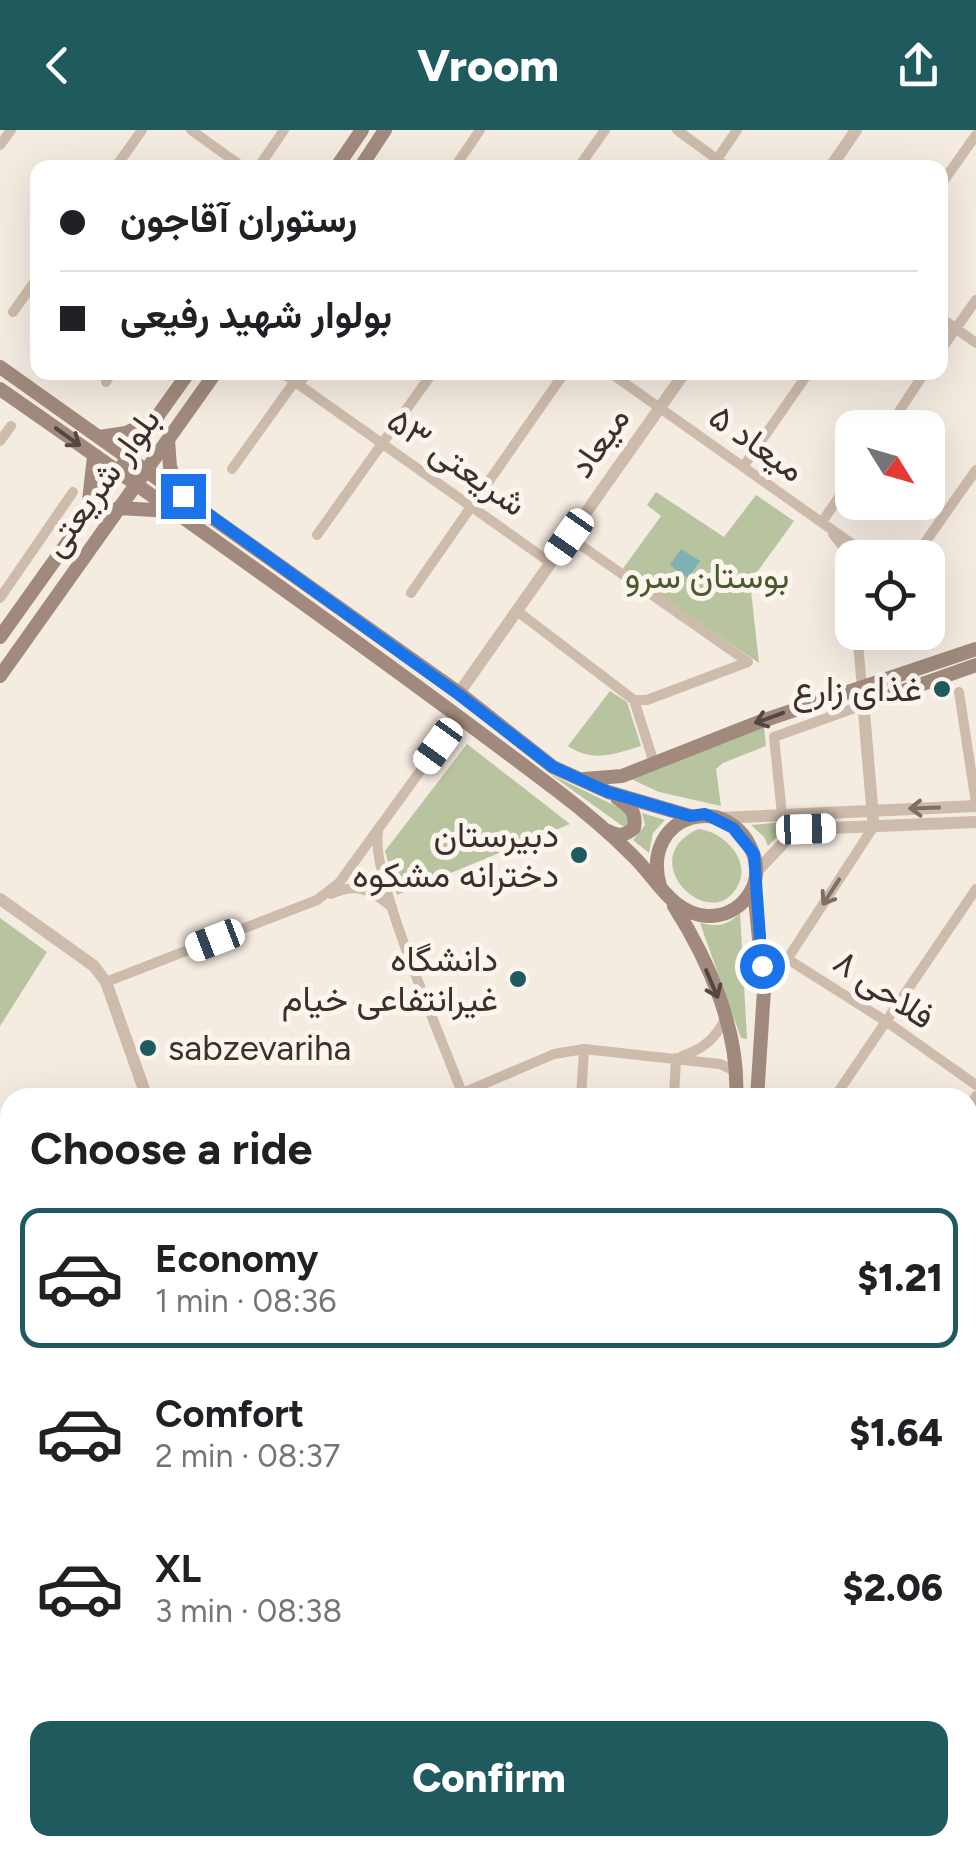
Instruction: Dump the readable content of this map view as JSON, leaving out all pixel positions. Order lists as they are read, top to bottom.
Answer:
{
  "streets": {
    "main road": ["بلوار شریعتی"],
    "street": [
      "میعاد",
      "میعاد ۵",
      "شریعتی ۵۳",
      "فلاحی ۸"
    ]
  },
  "crossings": [
    ["میعاد", "میعاد ۵"],
    ["میعاد", "شریعتی ۵۳"]
  ],
  "parks": ["بوستان سرو"],
  "places": [
    "غذای زارع",
    "دبیرستان دخترانه مشکوه",
    "دانشگاه غیرانتفاعی خیام",
    "sabzevariha"
  ],
  "north": "bottom right",
  "page": {
    "header": "Vroom",
    "banner": ["رستوران آقاجون", "بولوار شهید رفیعی"],
    "heading": "Choose a ride",
    "list": [
      {
        "name": "Economy",
        "note": "1 min · 08:36",
        "value": "$1.21"
      },
      {
        "name": "Comfort",
        "note": "2 min · 08:37",
        "value": "$1.64"
      },
      {
        "name": "XL",
        "note": "3 min · 08:38",
        "value": "$2.06"
      }
    ],
    "buttons": "Confirm"
  }
}
